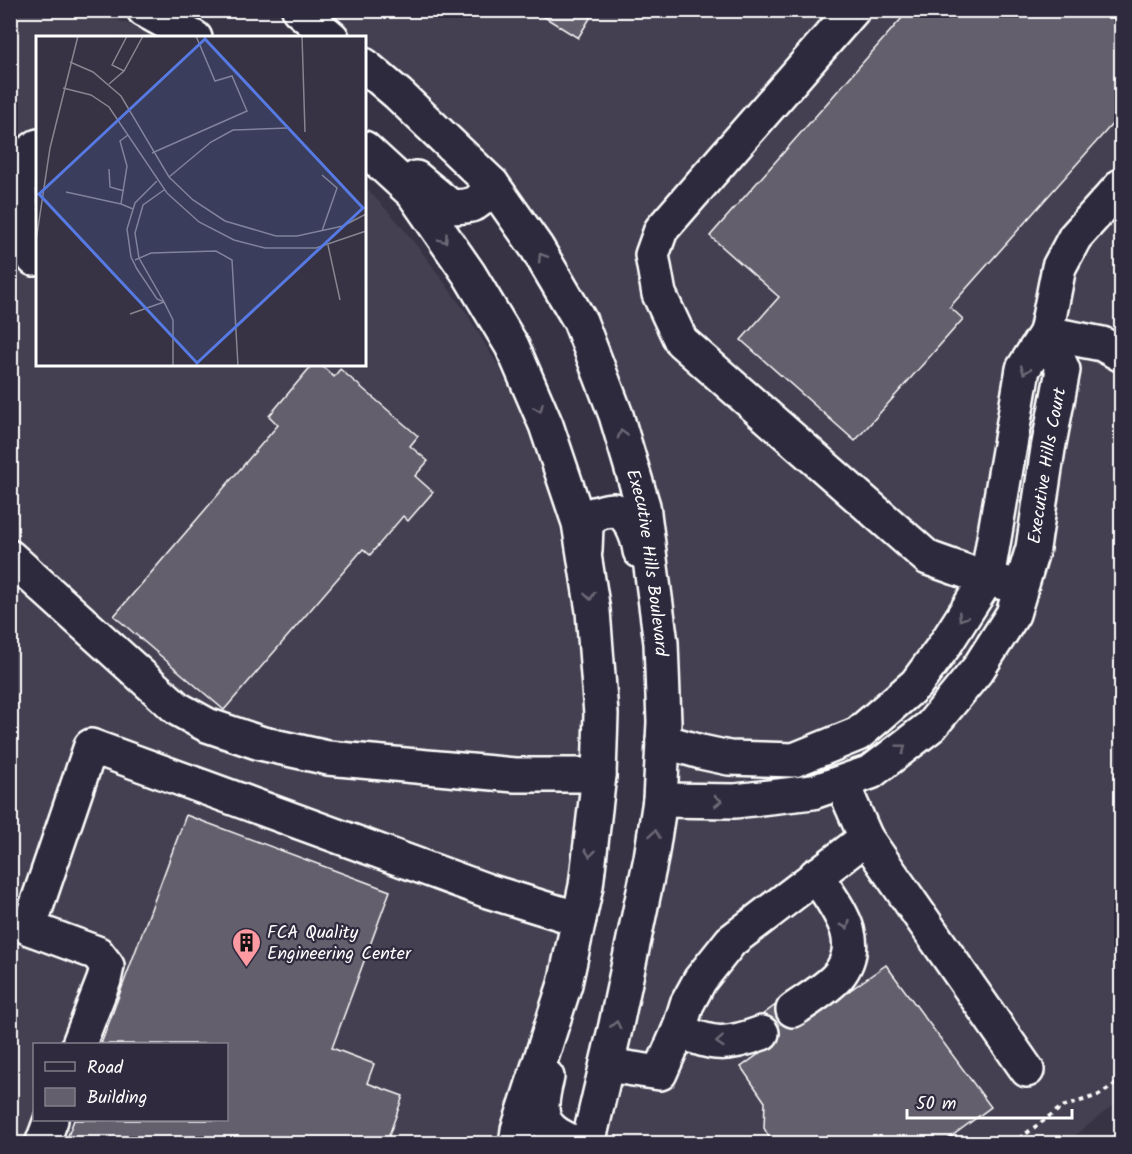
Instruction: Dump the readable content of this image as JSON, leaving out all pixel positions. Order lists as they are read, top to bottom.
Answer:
{
  "streets": {
    "street": ["Executive Hills Court", "Executive Hills Boulevard"]
  },
  "crossings": [
    ["Executive Hills Court", "Executive Hills Boulevard"]
  ],
  "places": {
    "building": ["FCA Quality Engineering Center"]
  },
  "legend": ["Road", "Building"],
  "scale_bar": "50 m"
}
